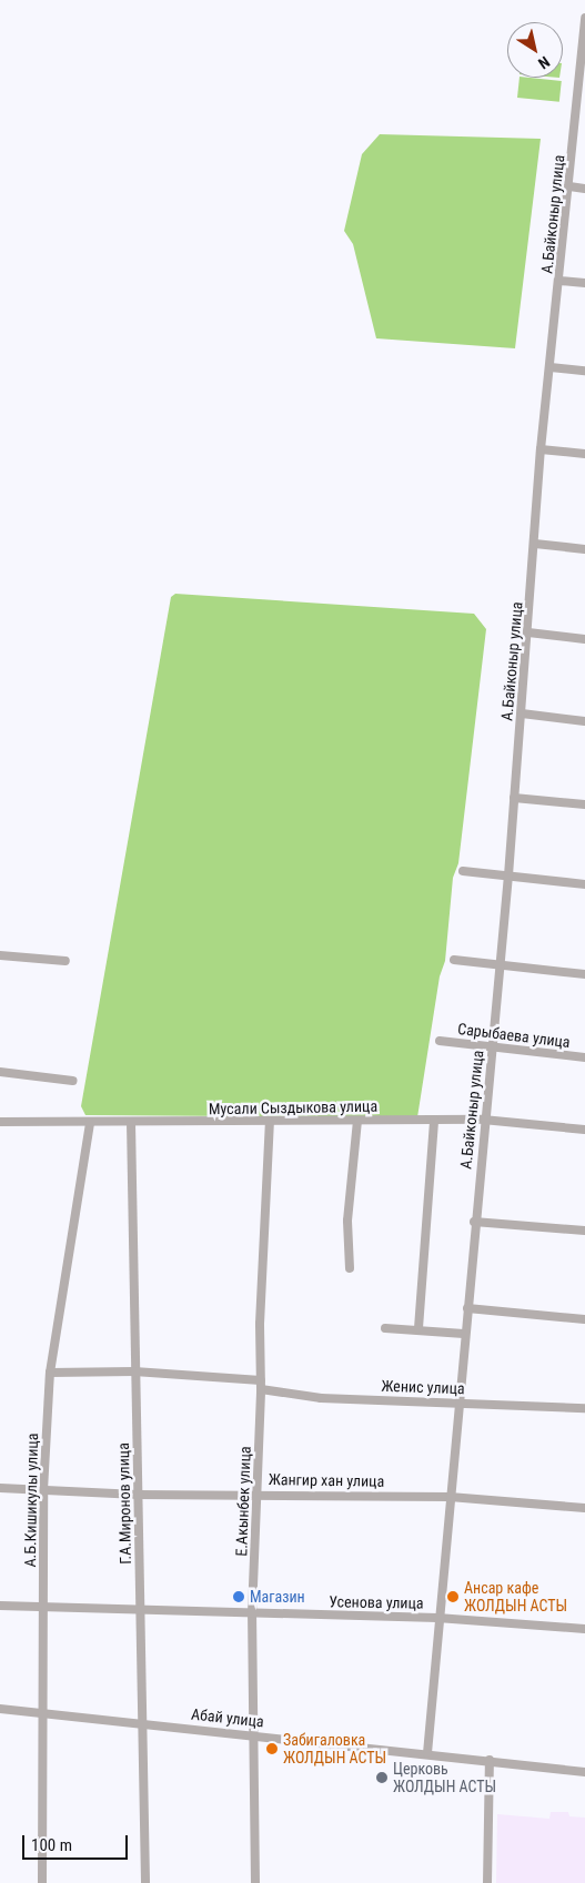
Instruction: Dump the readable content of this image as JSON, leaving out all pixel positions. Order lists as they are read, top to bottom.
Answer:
{
  "streets": {
    "street": [
      "А.Байконыр улица",
      "Сарыбаева улица",
      "Мусали Сыздыкова улица",
      "Женис улица",
      "Жангир хан улица",
      "А.Б.Кишикулы улица",
      "Е.Акынбек улица",
      "Г.А.Миронов улица",
      "Усенова улица",
      "Абай улица"
    ]
  },
  "crossings": [
    ["А.Байконыр улица", "Сарыбаева улица"],
    ["А.Байконыр улица", "Мусали Сыздыкова улица"],
    ["А.Байконыр улица", "Женис улица"],
    ["А.Байконыр улица", "Жангир хан улица"],
    ["А.Байконыр улица", "Усенова улица"],
    ["А.Байконыр улица", "Абай улица"],
    ["Мусали Сыздыкова улица", "А.Б.Кишикулы улица"],
    ["Мусали Сыздыкова улица", "Е.Акынбек улица"],
    ["Мусали Сыздыкова улица", "Г.А.Миронов улица"],
    ["Женис улица", "А.Б.Кишикулы улица"],
    ["Женис улица", "Е.Акынбек улица"],
    ["Женис улица", "Г.А.Миронов улица"],
    ["Жангир хан улица", "А.Б.Кишикулы улица"],
    ["Жангир хан улица", "Е.Акынбек улица"],
    ["Жангир хан улица", "Г.А.Миронов улица"],
    ["А.Б.Кишикулы улица", "Усенова улица"],
    ["А.Б.Кишикулы улица", "Абай улица"],
    ["Е.Акынбек улица", "Усенова улица"],
    ["Е.Акынбек улица", "Абай улица"],
    ["Г.А.Миронов улица", "Усенова улица"],
    ["Г.А.Миронов улица", "Абай улица"]
  ],
  "places": [
    "Магазин",
    "Ансар кафе ЖОЛДЫН АСТЫ",
    "Забигаловка ЖОЛДЫН АСТЫ",
    "Церковь ЖОЛДЫН АСТЫ"
  ],
  "scale_bar": "100 m",
  "north": "bottom right"
}
